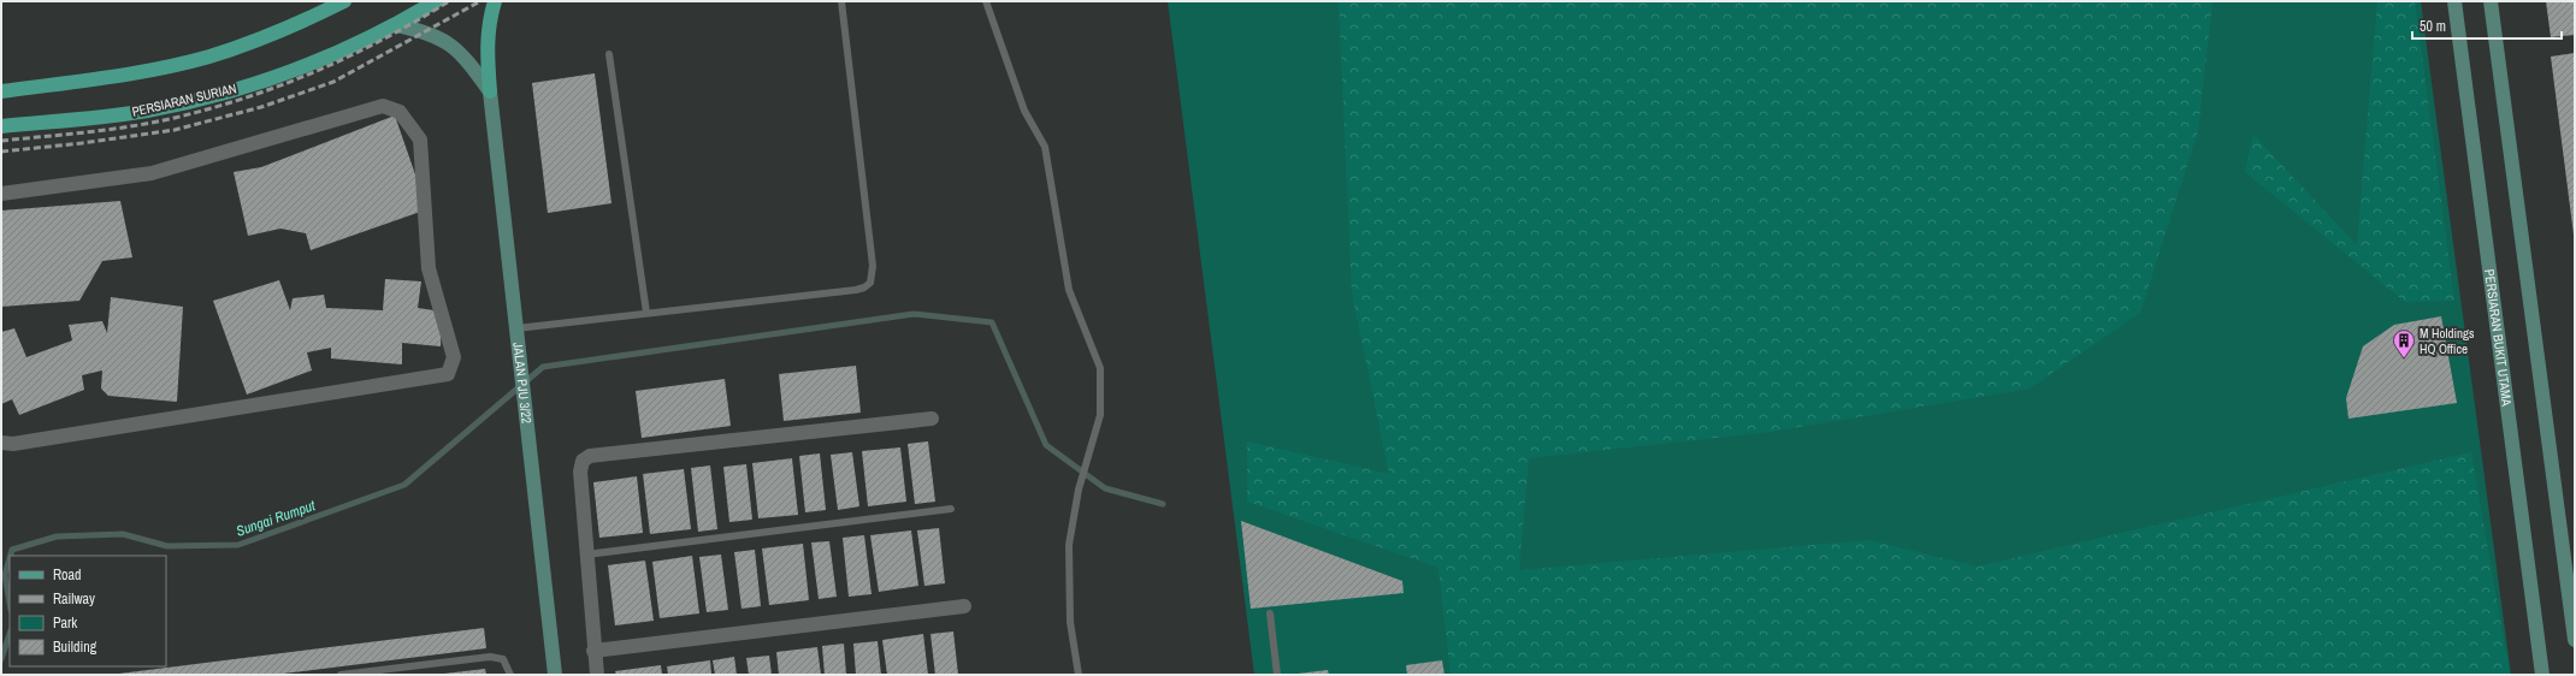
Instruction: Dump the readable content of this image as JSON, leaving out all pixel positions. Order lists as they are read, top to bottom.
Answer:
{
  "streets": {
    "main road": ["PERSIARAN SURIAN"],
    "street": ["PERSIARAN BUKIT UTAMA", "JALAN PJU 3/22"]
  },
  "water": ["Sungai Rumput"],
  "places": {
    "building": ["M Holdings HQ Office"]
  },
  "legend": [
    "Road",
    "Railway",
    "Park",
    "Building"
  ],
  "scale_bar": "50 m"
}
